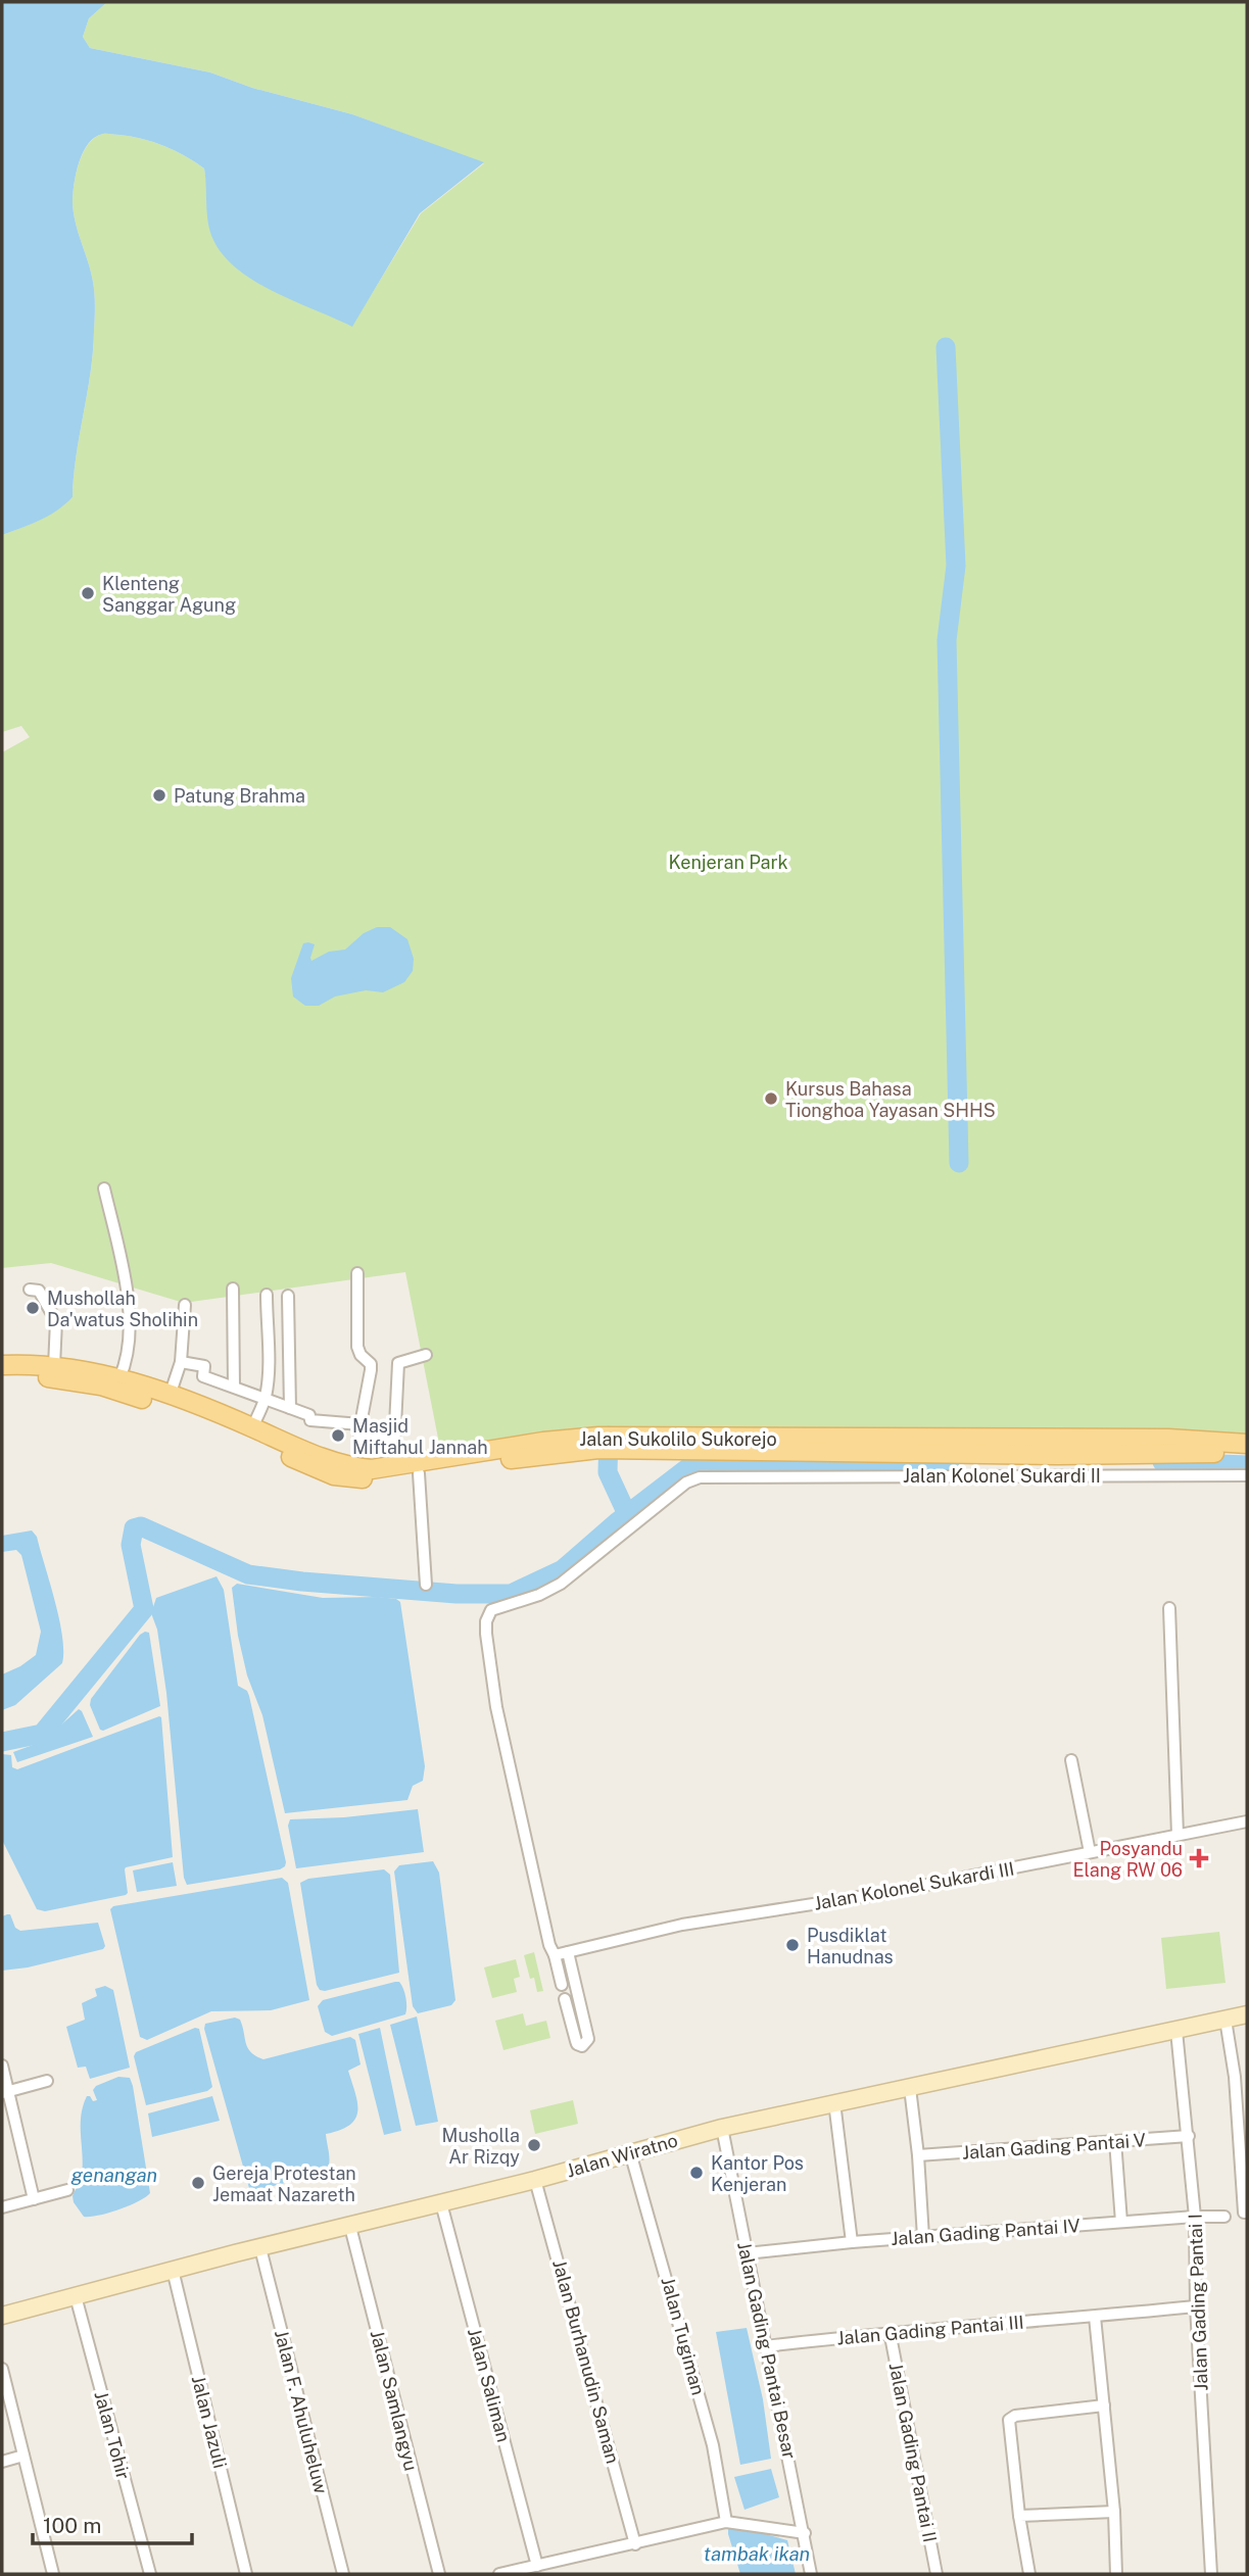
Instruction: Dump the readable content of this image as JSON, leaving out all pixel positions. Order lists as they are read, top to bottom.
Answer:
{
  "streets": {
    "main road": ["Jalan Sukolilo Sukorejo", "Jalan Wiratno"],
    "street": [
      "Jalan Kolonel Sukardi II",
      "Jalan Kolonel Sukardi III",
      "Jalan Gading Pantai V",
      "Jalan Gading Pantai IV",
      "Jalan Gading Pantai I",
      "Jalan Gading Pantai III",
      "Jalan Tugiman",
      "Jalan Gading Pantai Besar",
      "Jalan Burhanudin Saman",
      "Jalan Saliman",
      "Jalan Samlangyu",
      "Jalan F. Ahuluheluw",
      "Jalan Jazuli",
      "Jalan Tohir",
      "Jalan Gading Pantai II"
    ]
  },
  "crossings": [
    ["Jalan Kolonel Sukardi II", "Jalan Kolonel Sukardi III"],
    ["Jalan Gading Pantai V", "Jalan Gading Pantai I"],
    ["Jalan Wiratno", "Jalan Gading Pantai I"],
    ["Jalan Wiratno", "Jalan Tugiman"],
    ["Jalan Wiratno", "Jalan Gading Pantai Besar"],
    ["Jalan Wiratno", "Jalan Burhanudin Saman"],
    ["Jalan Wiratno", "Jalan Saliman"],
    ["Jalan Wiratno", "Jalan Samlangyu"],
    ["Jalan Wiratno", "Jalan F. Ahuluheluw"],
    ["Jalan Wiratno", "Jalan Jazuli"],
    ["Jalan Wiratno", "Jalan Tohir"],
    ["Jalan Gading Pantai IV", "Jalan Gading Pantai I"],
    ["Jalan Gading Pantai IV", "Jalan Gading Pantai Besar"],
    ["Jalan Gading Pantai I", "Jalan Gading Pantai III"],
    ["Jalan Gading Pantai III", "Jalan Gading Pantai Besar"],
    ["Jalan Gading Pantai III", "Jalan Gading Pantai II"]
  ],
  "water": ["genangan", "tambak ikan"],
  "parks": ["Kenjeran Park"],
  "places": {
    "other": [
      "Klenteng Sanggar Agung",
      "Patung Brahma",
      "Kursus Bahasa Tionghoa Yayasan SHHS",
      "Mushollah Da'watus Sholihin",
      "Masjid Miftahul Jannah",
      "Pusdiklat Hanudnas",
      "Musholla Ar Rizqy",
      "Kantor Pos Kenjeran",
      "Gereja Protestan Jemaat Nazareth"
    ],
    "health": ["Posyandu Elang RW 06"]
  },
  "scale_bar": "100 m"
}
